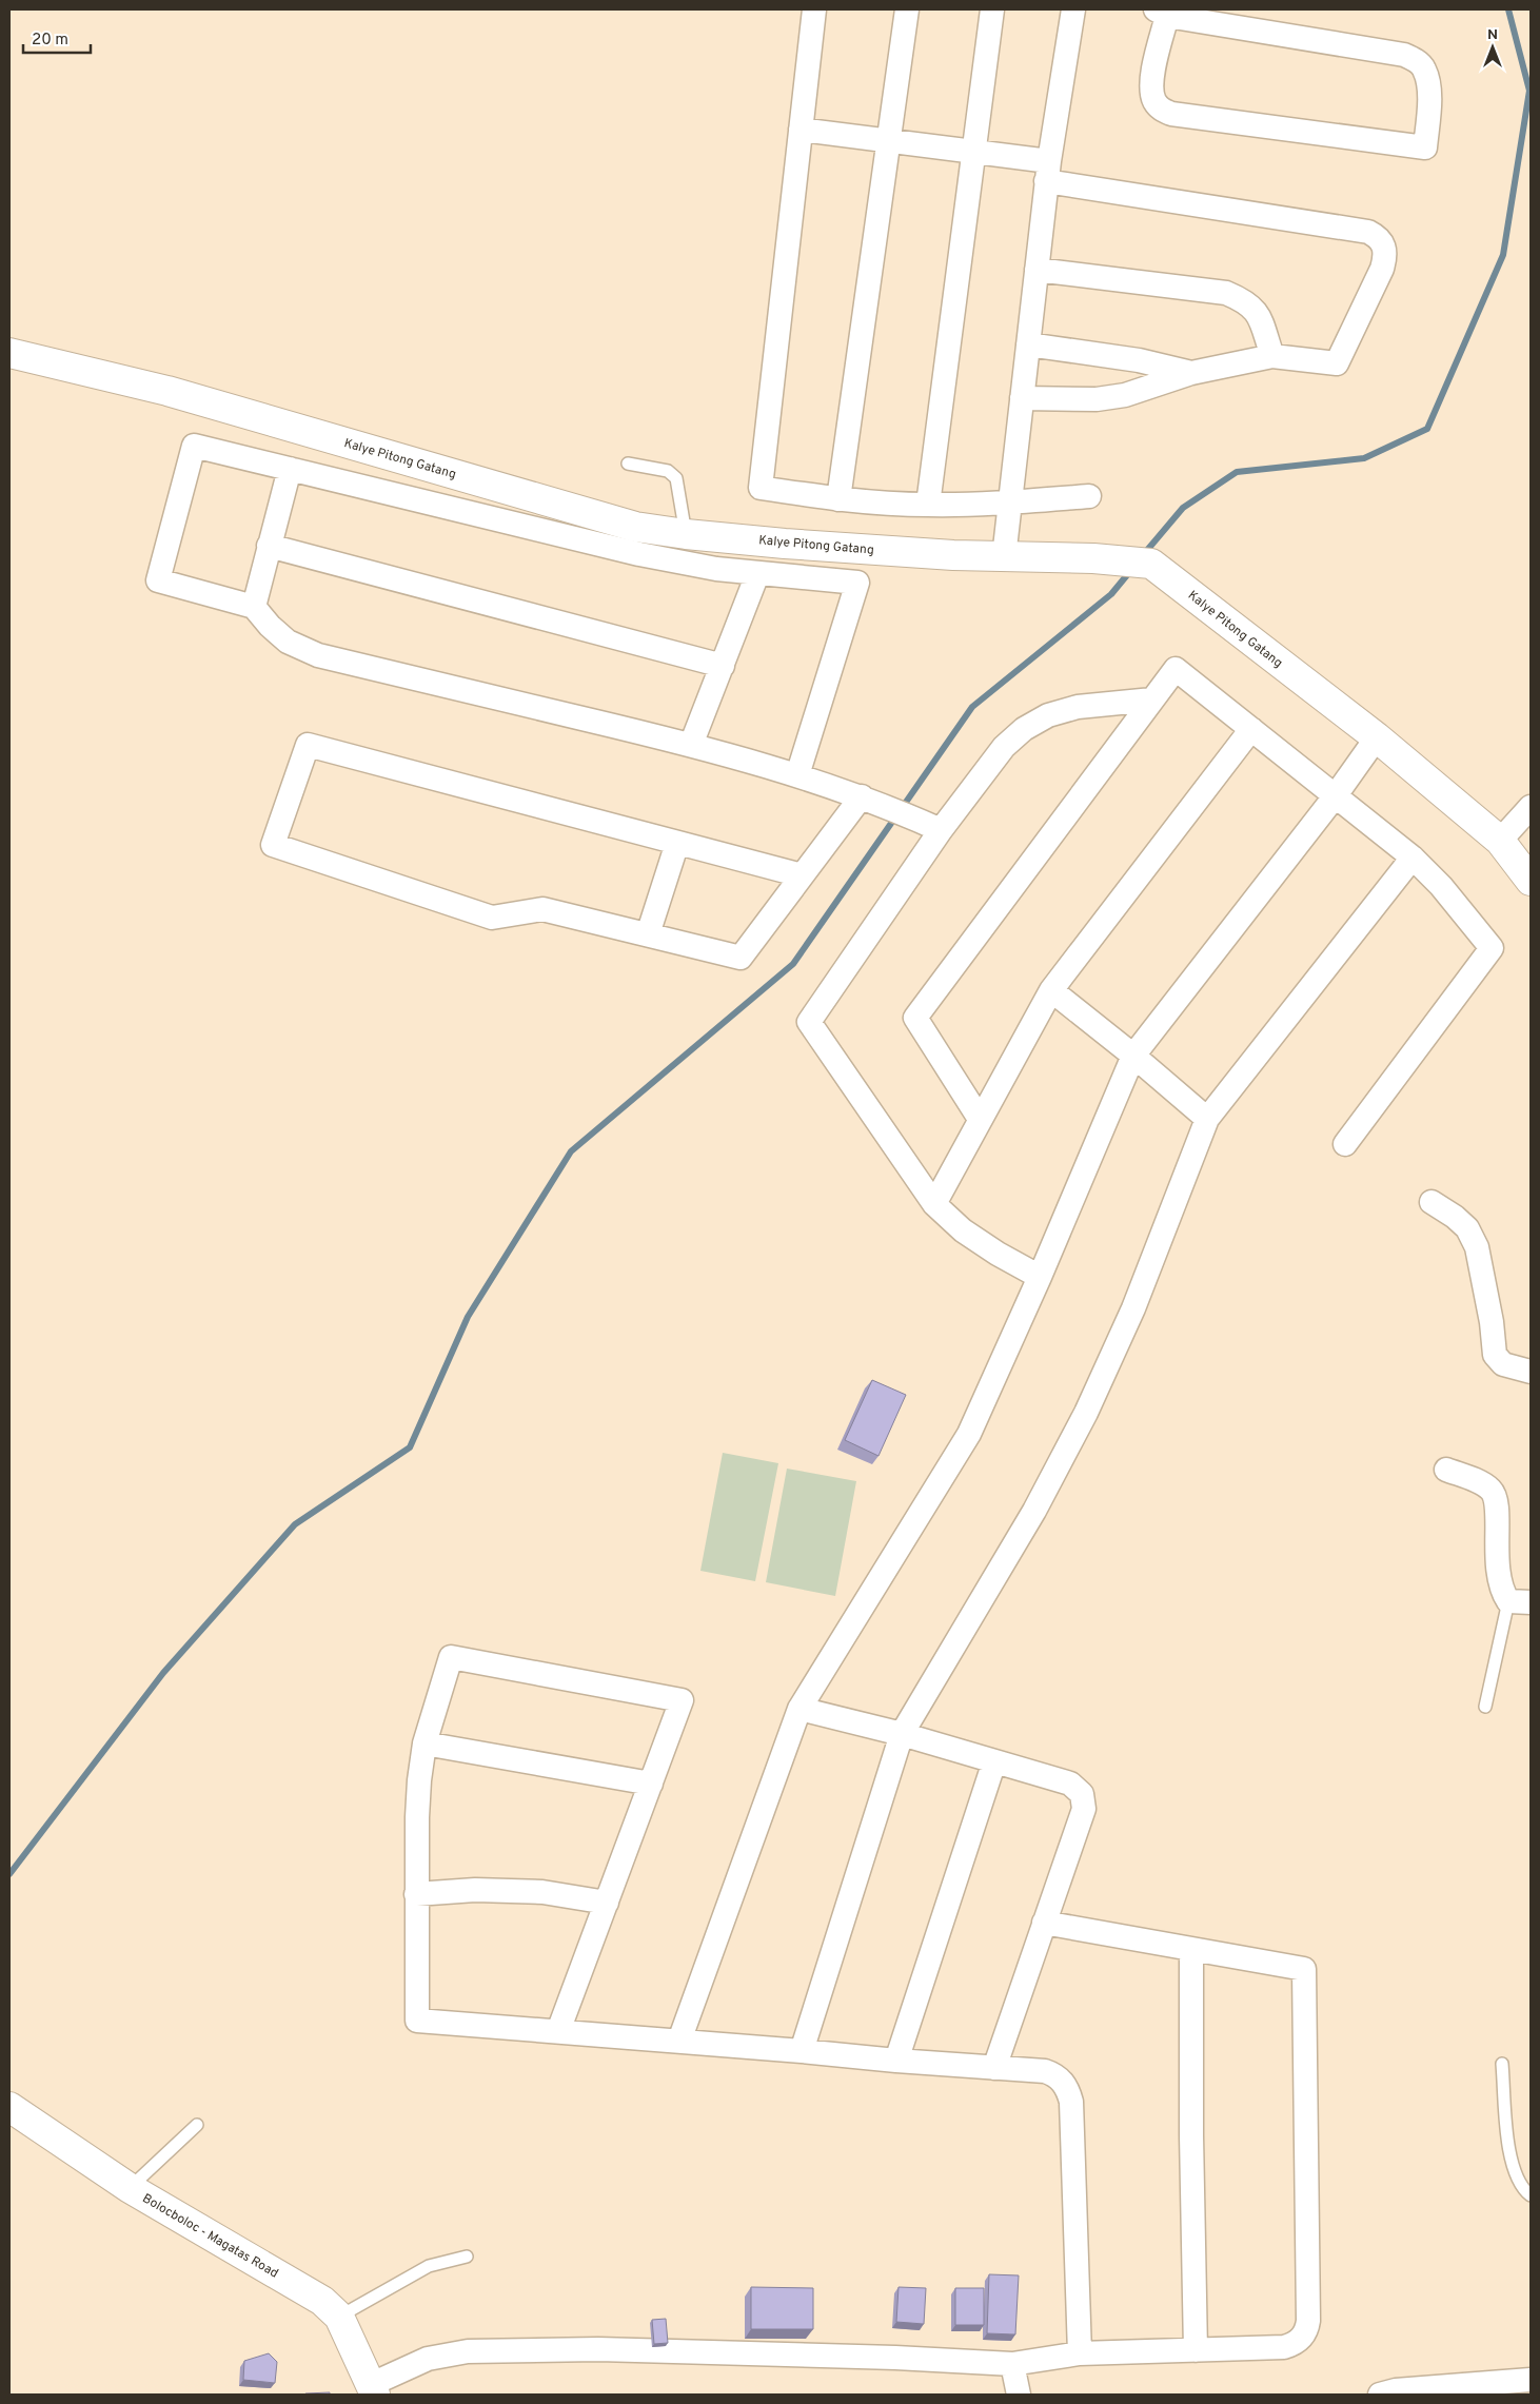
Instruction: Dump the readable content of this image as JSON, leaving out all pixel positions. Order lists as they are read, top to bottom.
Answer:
{
  "streets": {
    "street": ["Kalye Pitong Gatang", "Bolocboloc - Magatas Road"]
  },
  "scale_bar": "20 m",
  "north": "top"
}
